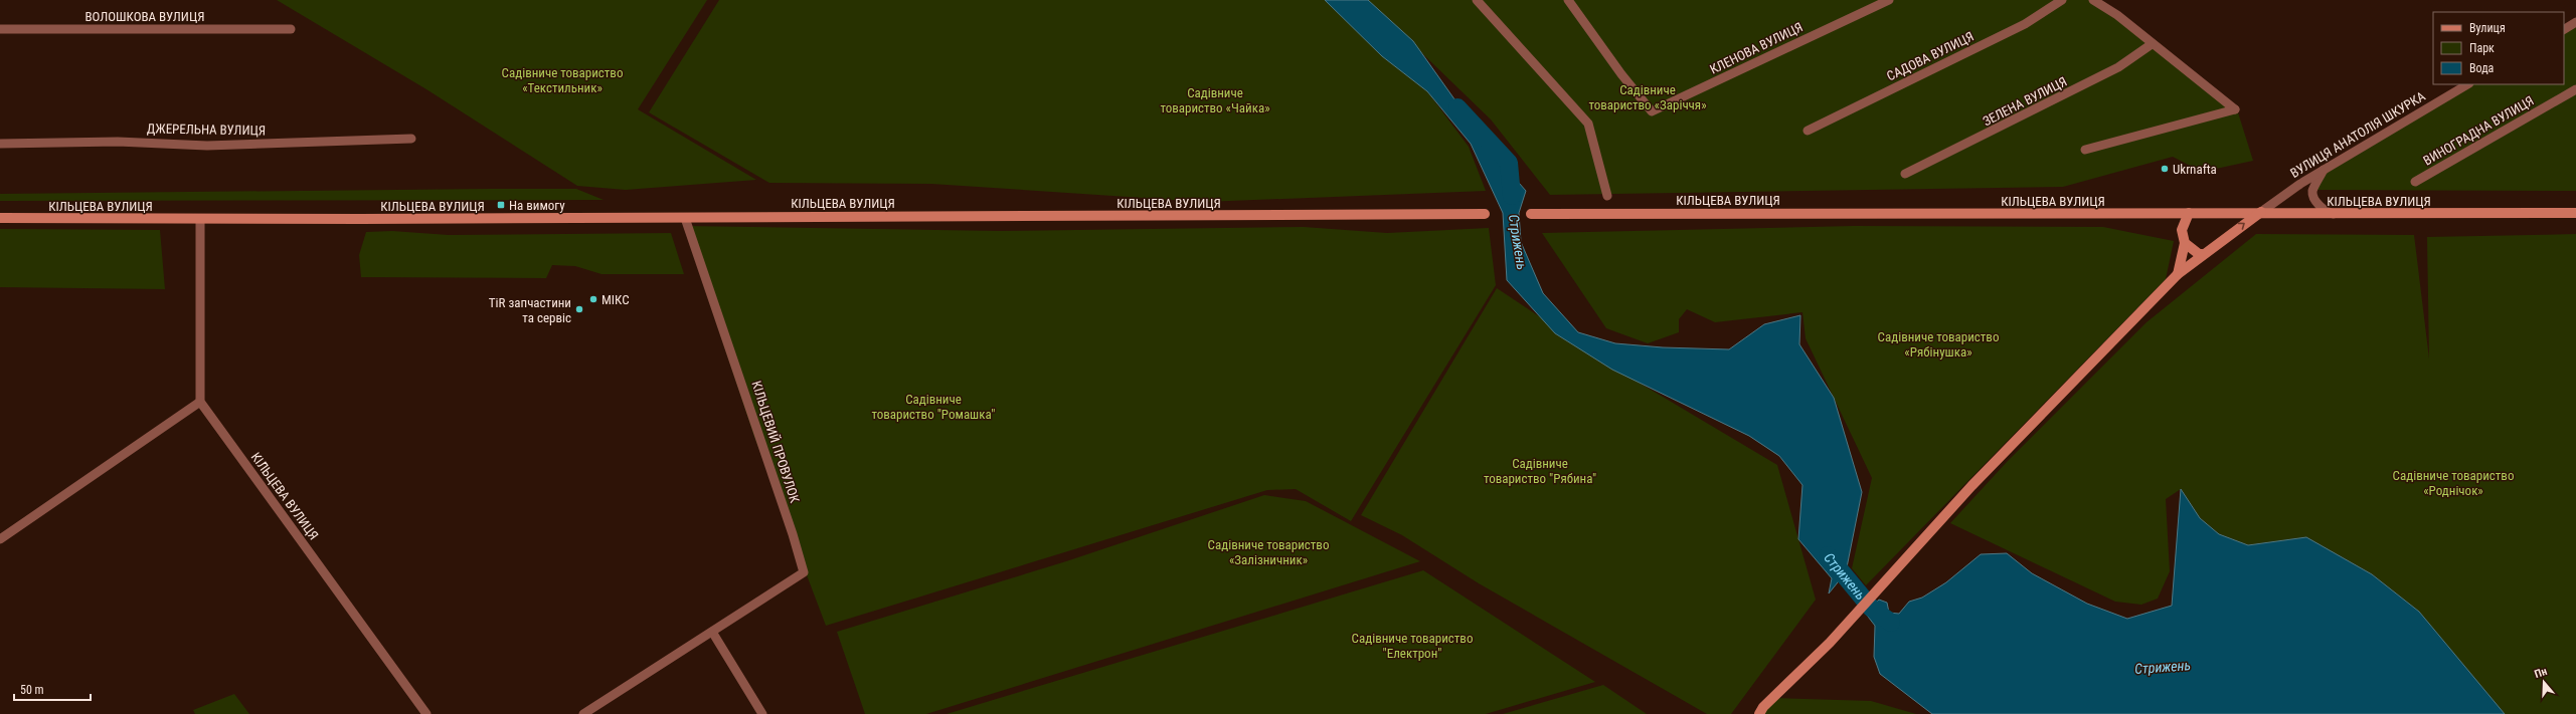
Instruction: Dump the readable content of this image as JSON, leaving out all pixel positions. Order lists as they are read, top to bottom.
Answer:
{
  "streets": {
    "main road": ["КІЛЬЦЕВА ВУЛИЦЯ"],
    "street": [
      "ВОЛОШКОВА ВУЛИЦЯ",
      "КЛЕНОВА ВУЛИЦЯ",
      "САДОВА ВУЛИЦЯ",
      "ЗЕЛЕНА ВУЛИЦЯ",
      "ДЖЕРЕЛЬНА ВУЛИЦЯ",
      "ВИНОГРАДНА ВУЛИЦЯ",
      "ВУЛИЦЯ АНАТОЛІЯ ШКУРКА",
      "КІЛЬЦЕВИЙ ПРОВУЛОК"
    ]
  },
  "crossings": [
    ["ВУЛИЦЯ АНАТОЛІЯ ШКУРКА", "КІЛЬЦЕВА ВУЛИЦЯ"],
    ["КІЛЬЦЕВА ВУЛИЦЯ", "КІЛЬЦЕВИЙ ПРОВУЛОК"]
  ],
  "water": ["Стрижень"],
  "parks": [
    "Садівниче товариство «Текстильник»",
    "Садівниче товариство «Заріччя»",
    "Садівниче товариство «Чайка»",
    "Садівниче товариство «Рябінушка»",
    "Садівниче товариство \"Ромашка\"",
    "Садівниче товариство \"Рябина\"",
    "Садівниче товариство «Роднічок»",
    "Садівниче товариство «Залізничник»",
    "Садівниче товариство \"Електрон\""
  ],
  "places": {
    "other": ["Ukrnafta", "МІКС", "TiR запчастини та сервіс"],
    "transit": ["На вимогу"]
  },
  "legend": ["Вулиця", "Парк", "Вода"],
  "scale_bar": "50 m",
  "north": "top"
}
